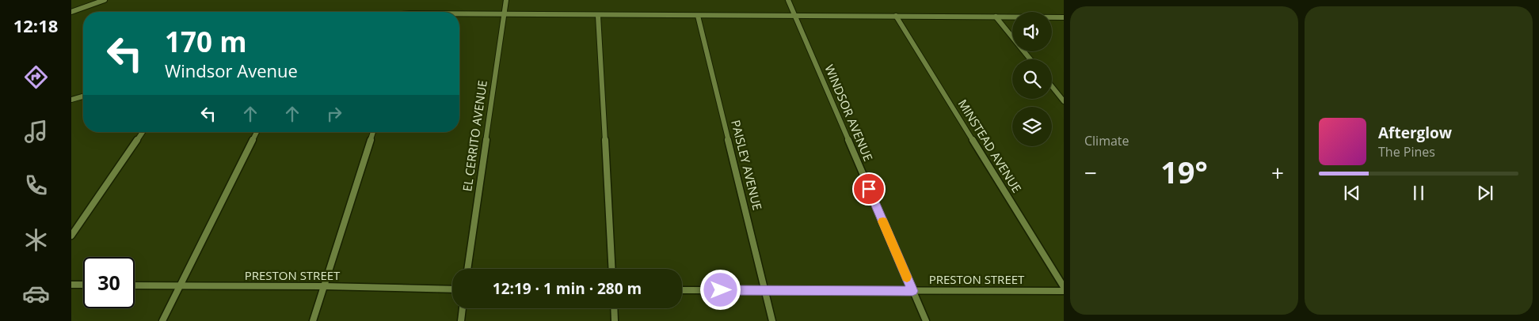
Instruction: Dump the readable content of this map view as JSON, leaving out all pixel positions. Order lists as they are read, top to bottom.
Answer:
{
  "streets": {
    "street": [
      "WINDSOR AVENUE",
      "EL CERRITO AVENUE",
      "MINSTEAD AVENUE",
      "PAISLEY AVENUE",
      "PRESTON STREET"
    ]
  },
  "crossings": [
    ["WINDSOR AVENUE", "PRESTON STREET"],
    ["PAISLEY AVENUE", "PRESTON STREET"]
  ],
  "page": {
    "tabs": "12:18",
    "tile": "Climate",
    "turn": ["170 m", "Windsor Avenue"],
    "song": ["Afterglow", "The Pines"],
    "heat": ["−", "19°", "+"],
    "limit": "30",
    "trip": "12:19 · 1 min · 280 m"
  }
}
